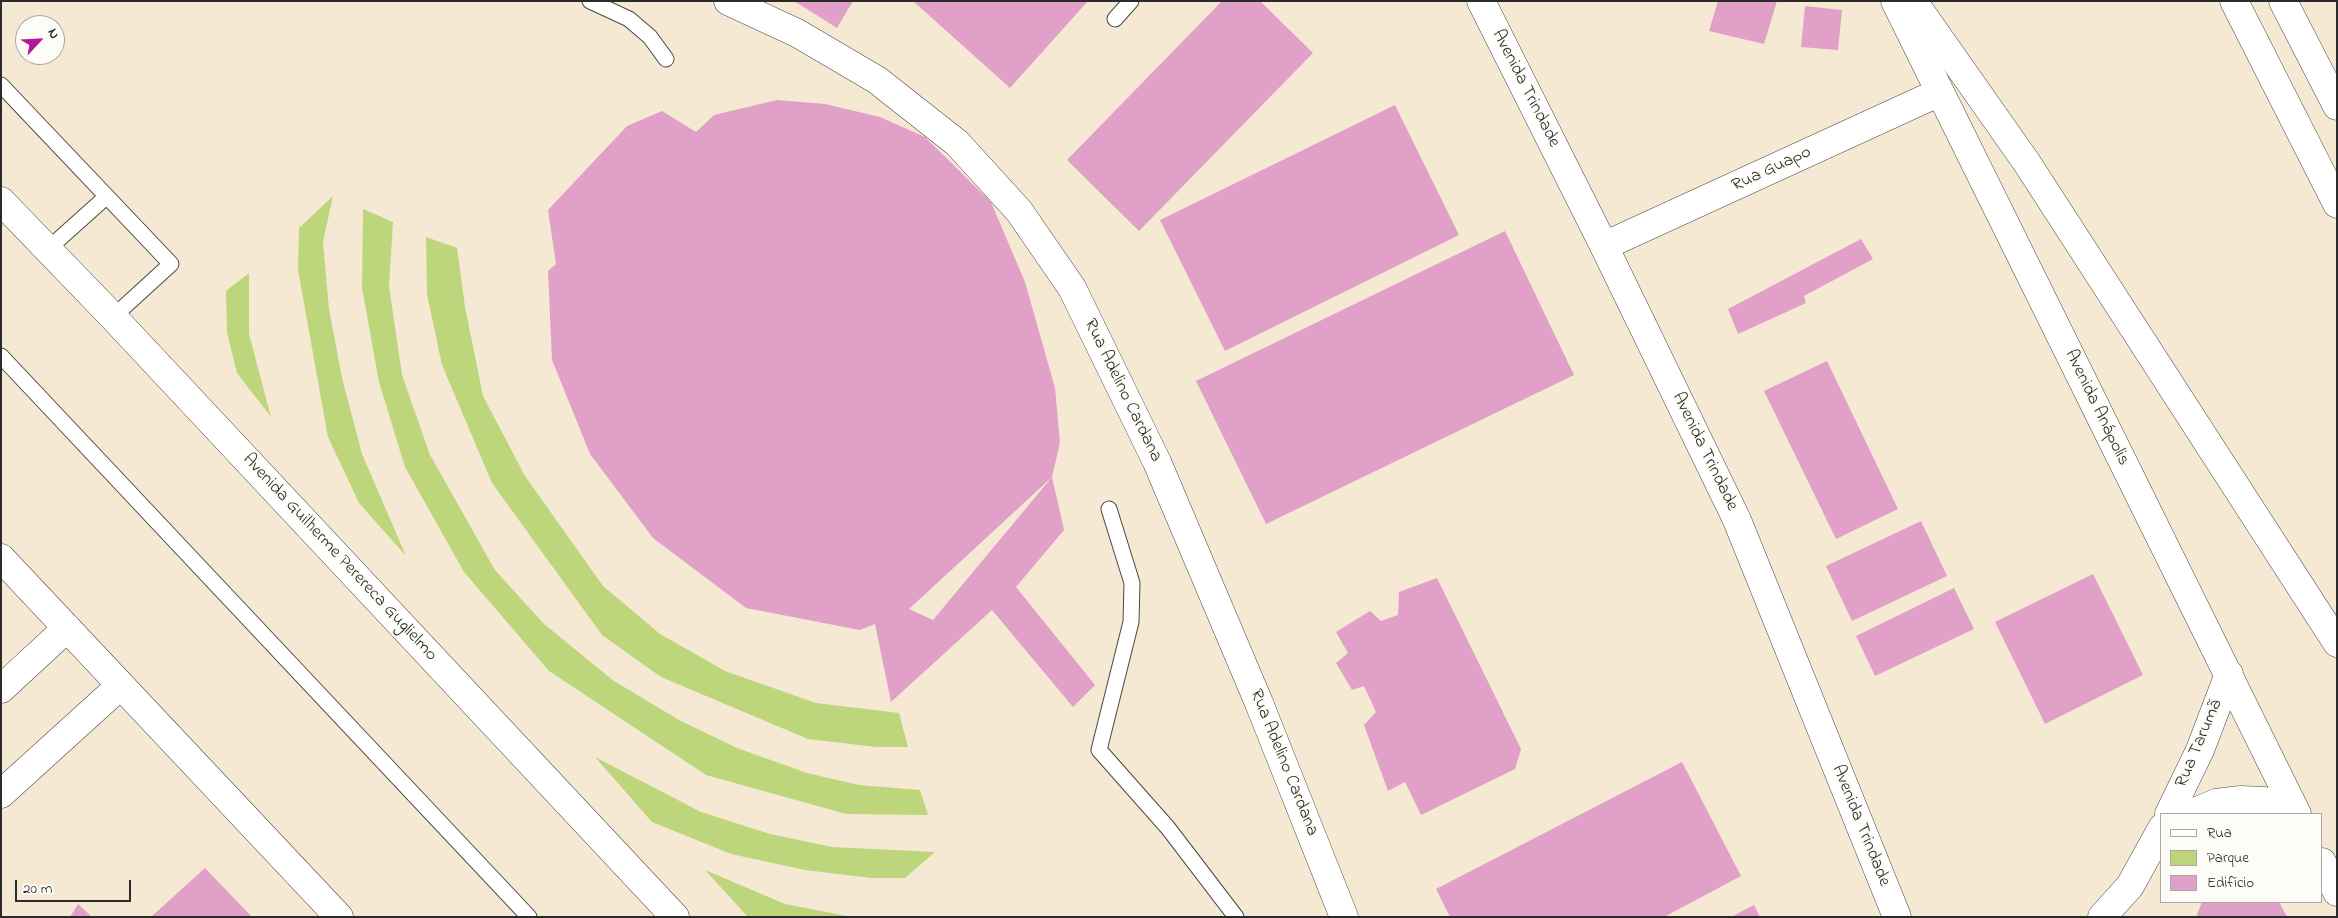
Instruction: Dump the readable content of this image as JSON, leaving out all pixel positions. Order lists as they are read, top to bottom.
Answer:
{
  "streets": {
    "main road": [
      "Avenida Trindade",
      "Rua Guapo",
      "Rua Adelino Cardana",
      "Avenida Anápolis",
      "Avenida Guilherme Perereca Guglielmo",
      "Rua Tarumã"
    ]
  },
  "crossings": [
    ["Avenida Trindade", "Rua Guapo"],
    ["Rua Guapo", "Avenida Anápolis"],
    ["Avenida Anápolis", "Rua Tarumã"]
  ],
  "legend": ["Rua", "Parque", "Edifício"],
  "scale_bar": "20 m",
  "north": "top right"
}
